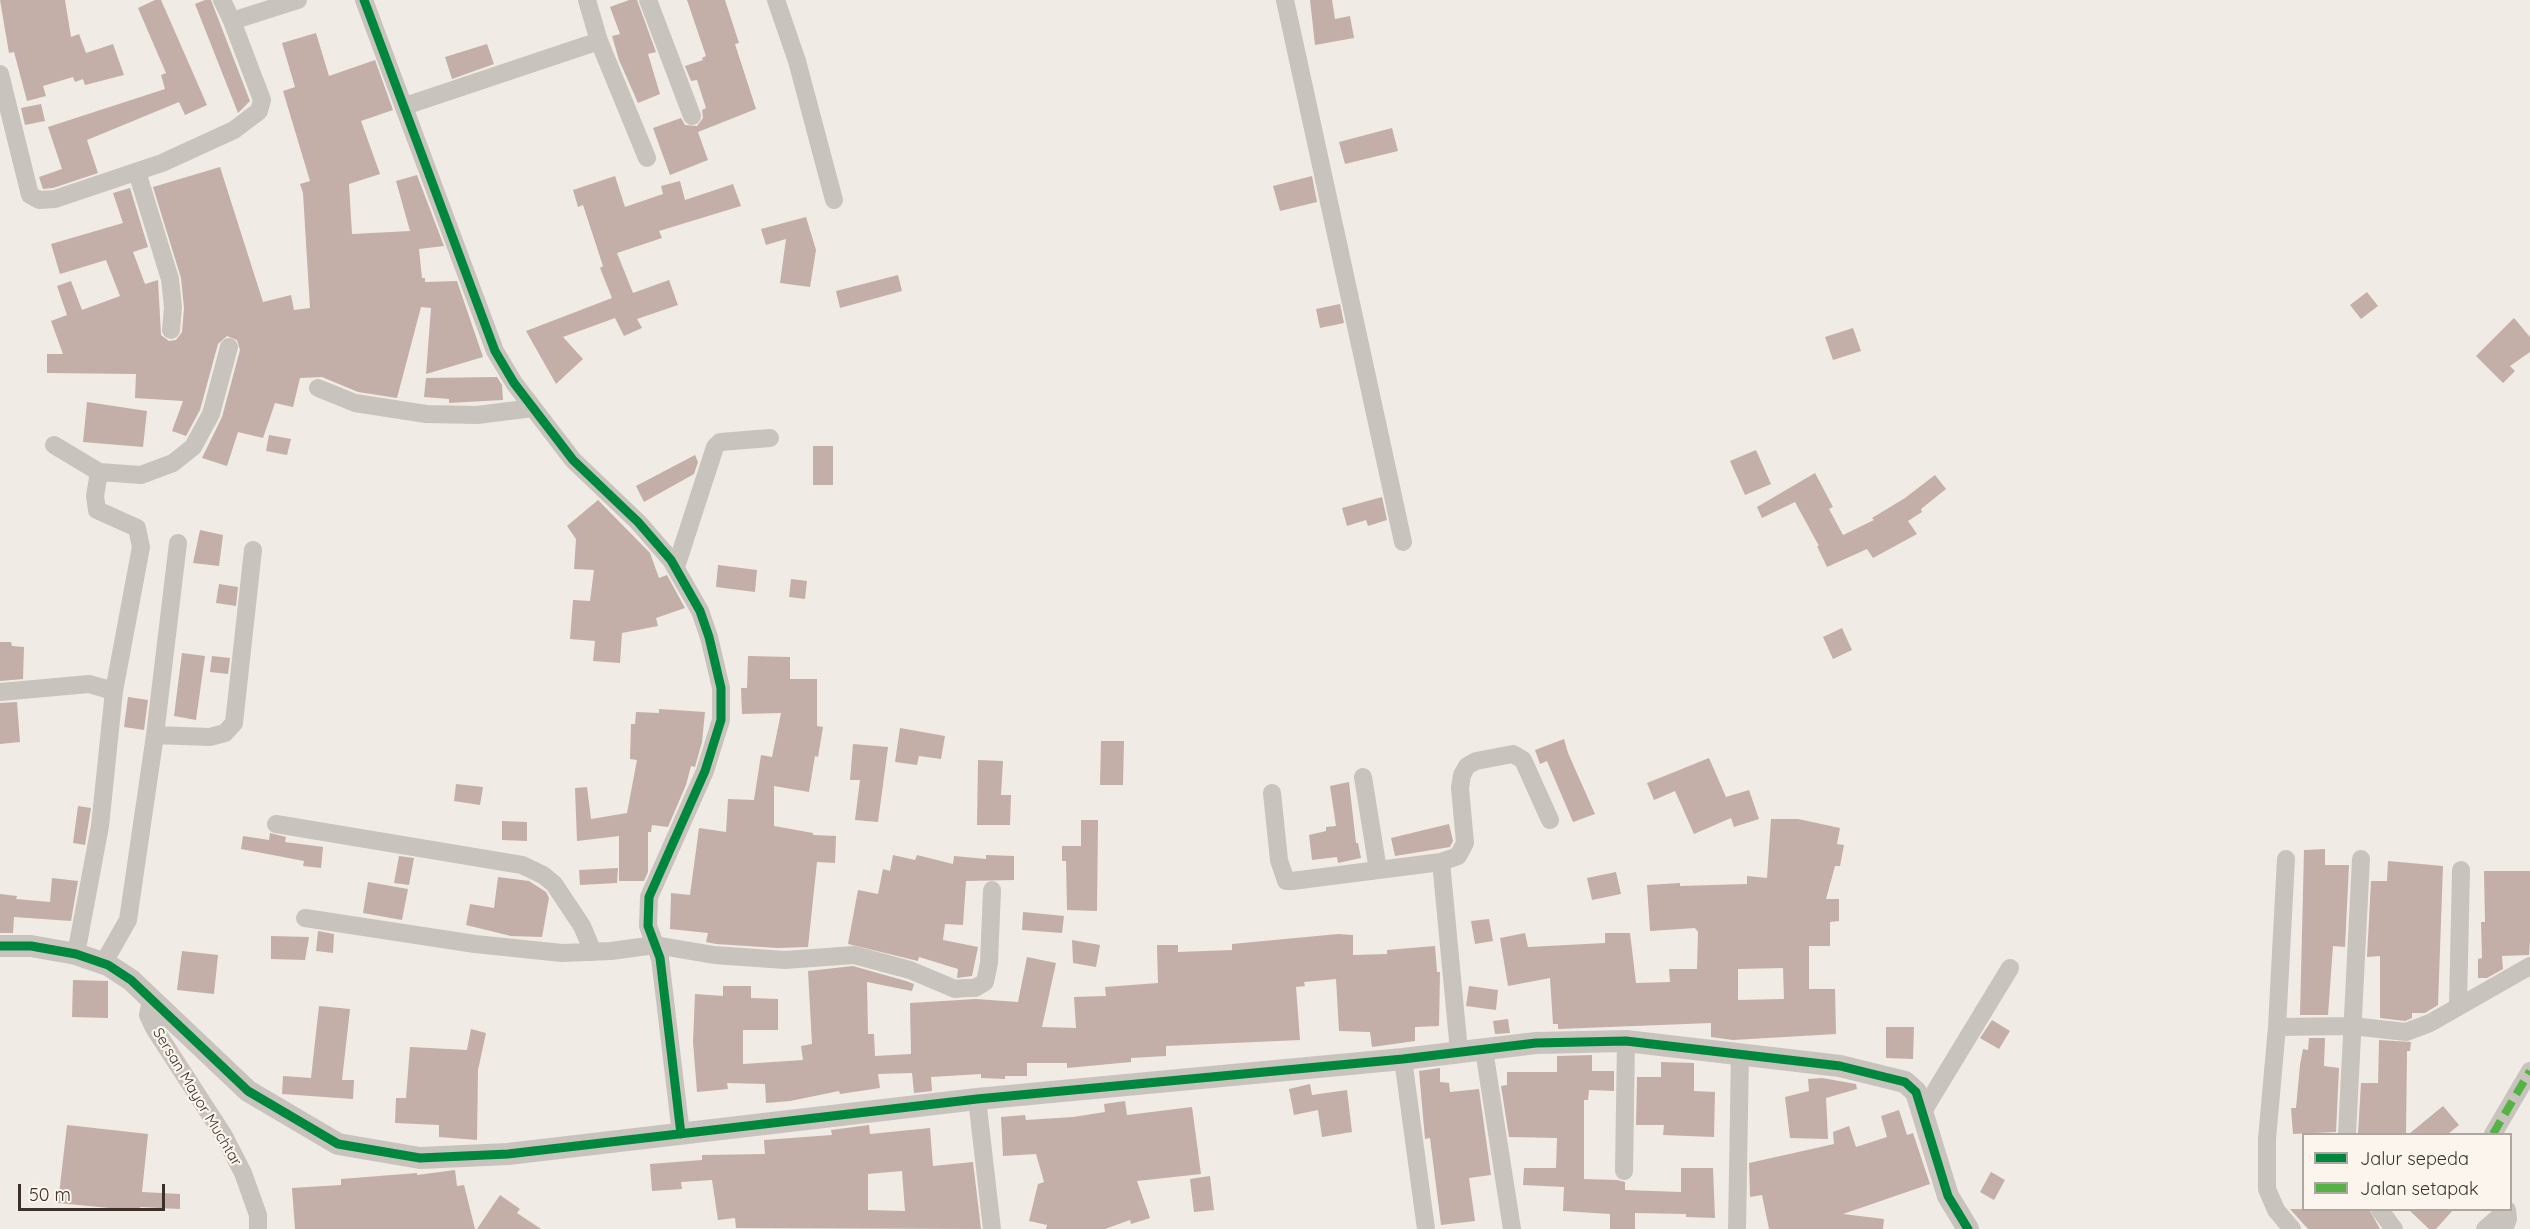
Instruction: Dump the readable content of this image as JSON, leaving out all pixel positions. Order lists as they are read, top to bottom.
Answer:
{
  "streets": {
    "street": ["Sersan Mayor Muchtar"]
  },
  "legend": ["Jalur sepeda", "Jalan setapak"],
  "scale_bar": "50 m"
}
